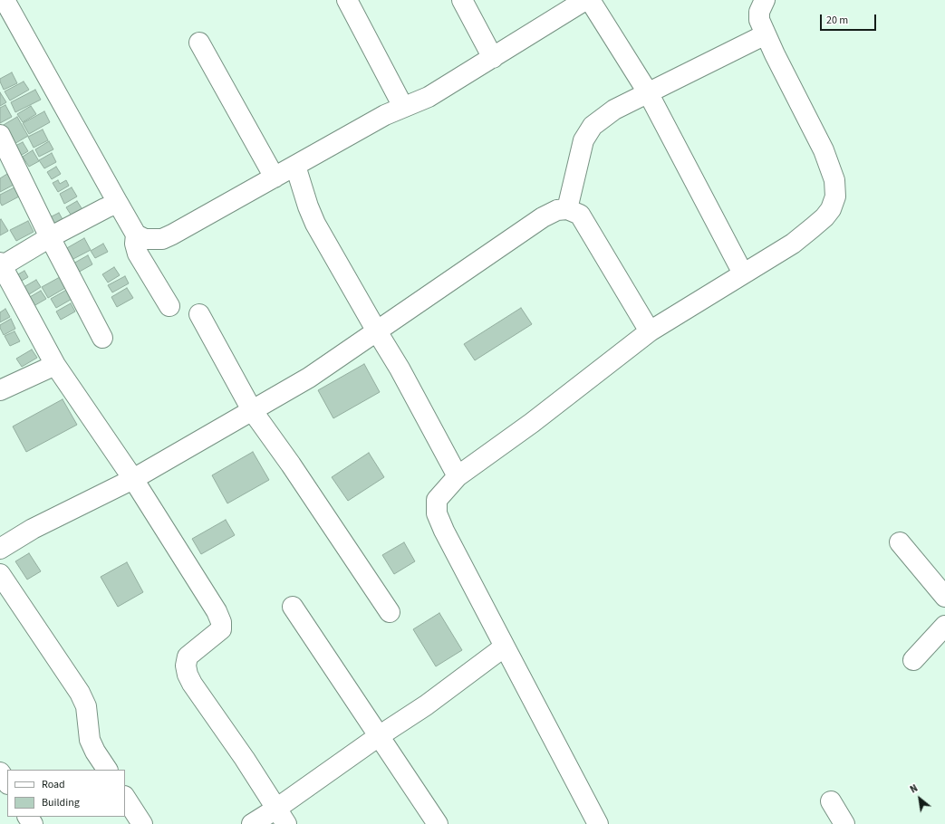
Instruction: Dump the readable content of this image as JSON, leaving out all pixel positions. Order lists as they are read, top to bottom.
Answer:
{
  "legend": ["Road", "Building"],
  "scale_bar": "20 m",
  "north": "top left"
}
